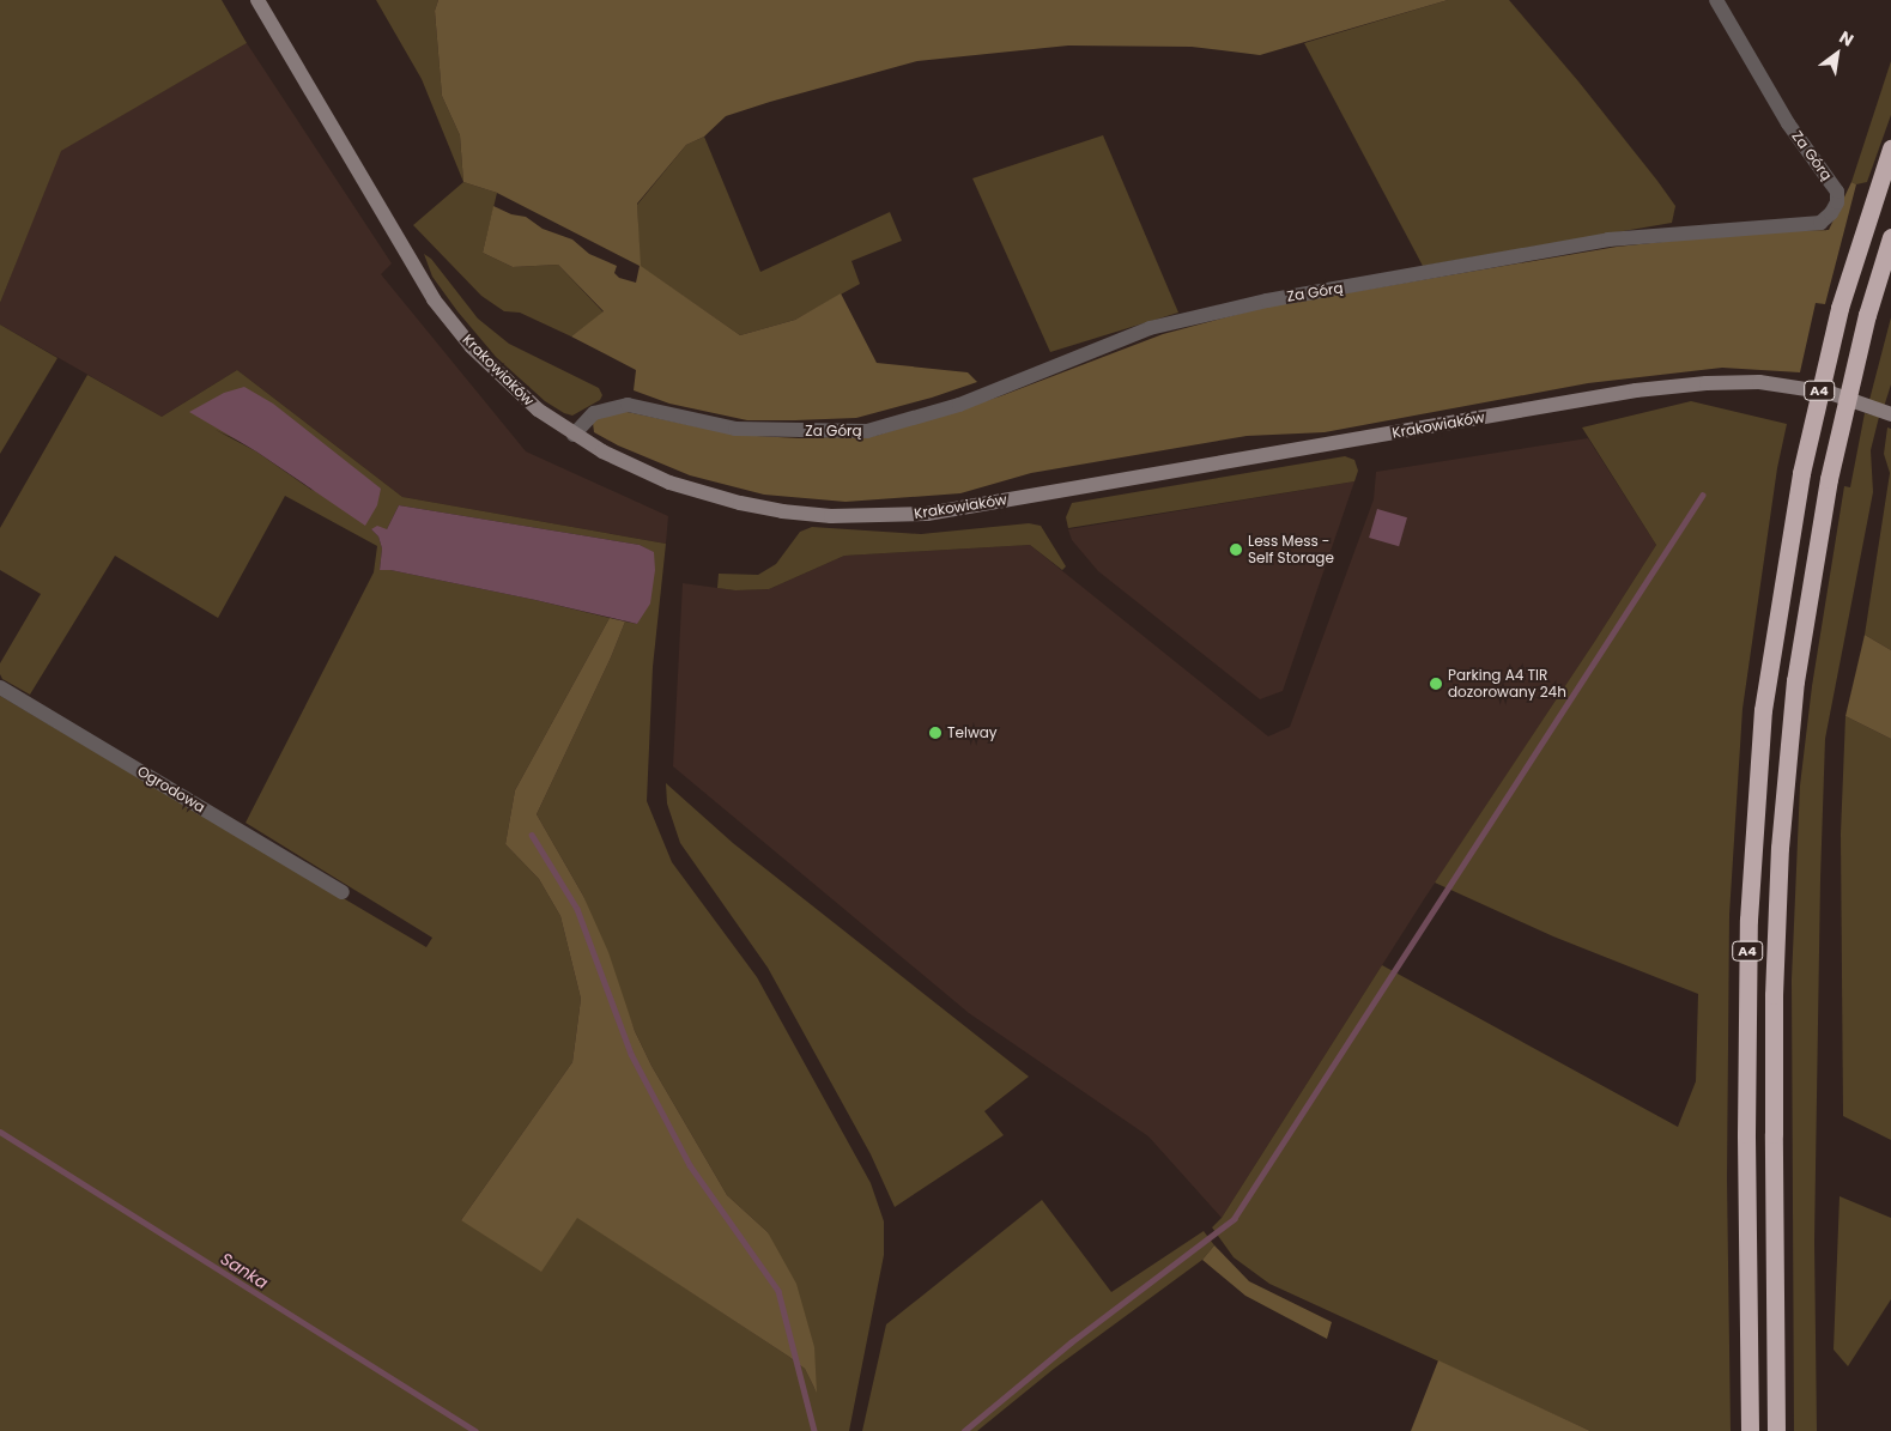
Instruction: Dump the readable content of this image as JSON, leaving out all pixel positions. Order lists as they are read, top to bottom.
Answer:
{
  "streets": {
    "highway": ["A4"],
    "main road": ["Krakowiaków"],
    "street": ["Za Górą", "Ogrodowa"]
  },
  "crossings": [
    ["Za Górą", "Krakowiaków"]
  ],
  "water": ["Sanka"],
  "places": ["Less Mess - Self Storage", "Parking A4 TIR dozorowany 24h", "Telway"],
  "north": "top right"
}
